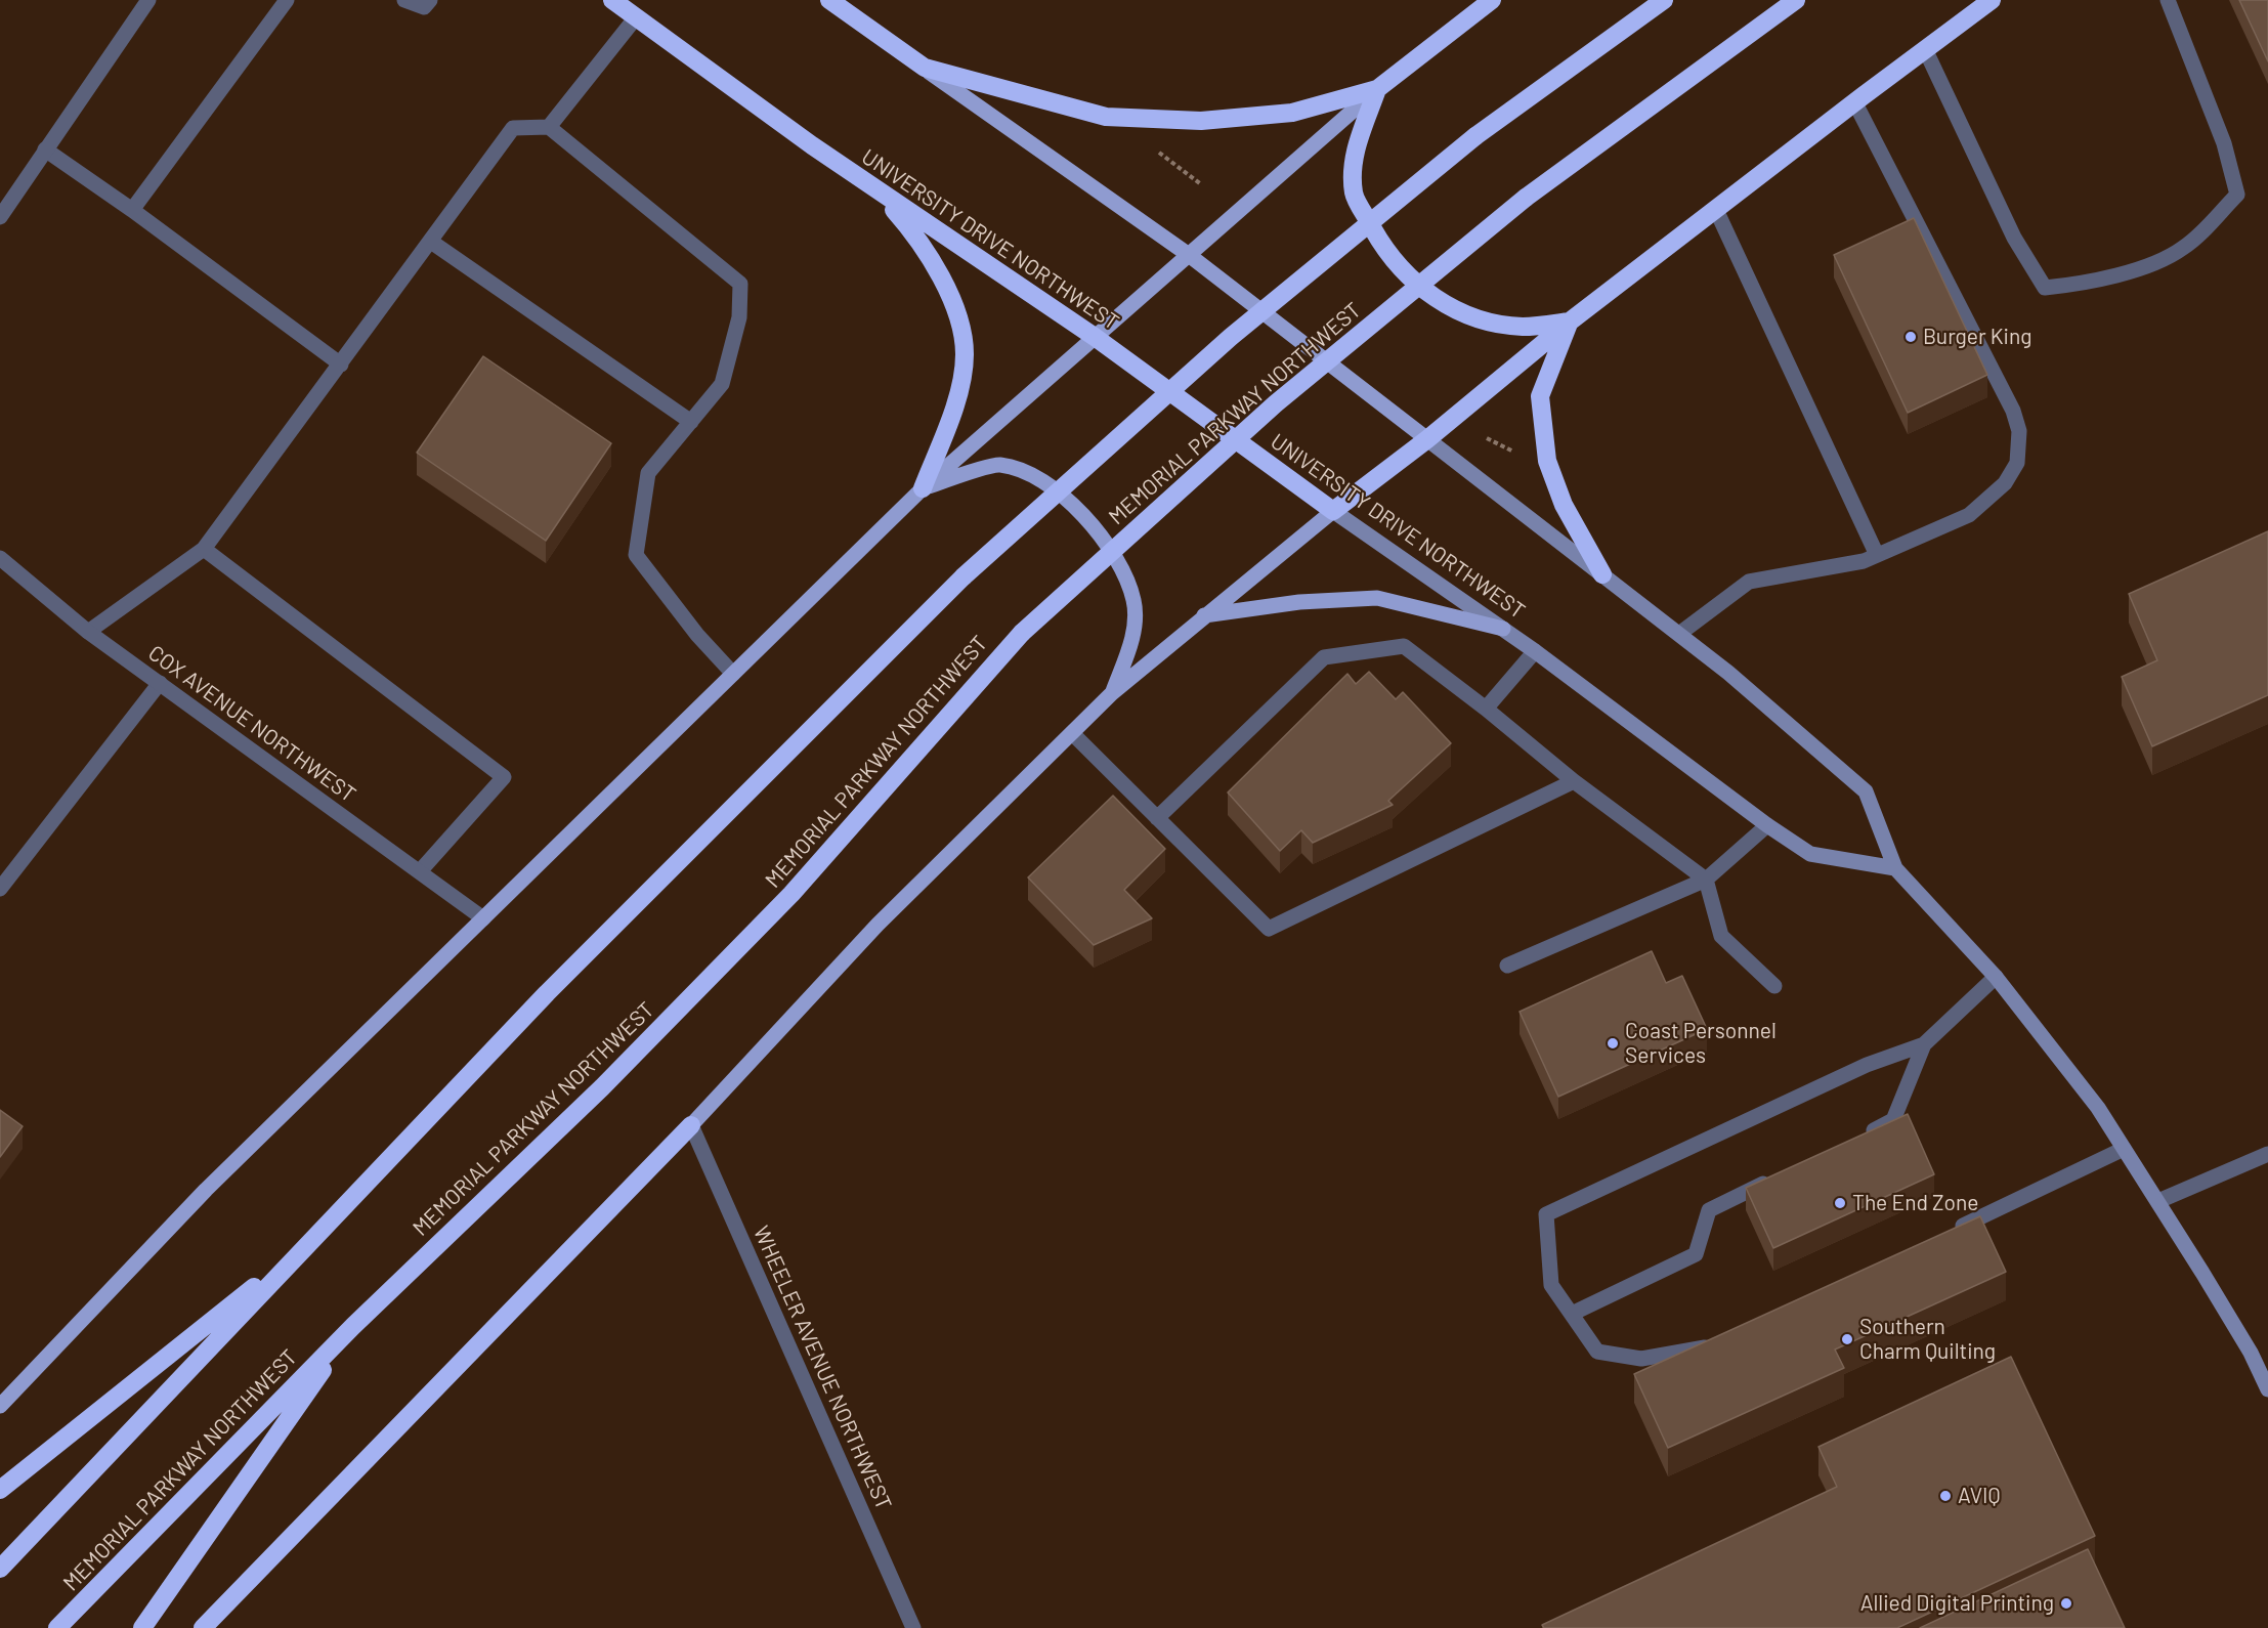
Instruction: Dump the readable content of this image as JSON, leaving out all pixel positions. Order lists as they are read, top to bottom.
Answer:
{
  "streets": {
    "highway": ["UNIVERSITY DRIVE NORTHWEST", "MEMORIAL PARKWAY NORTHWEST"],
    "street": ["COX AVENUE NORTHWEST", "WHEELER AVENUE NORTHWEST"]
  },
  "places": [
    "Burger King",
    "Coast Personnel Services",
    "The End Zone",
    "Southern Charm Quilting",
    "AVIQ",
    "Allied Digital Printing"
  ]
}
